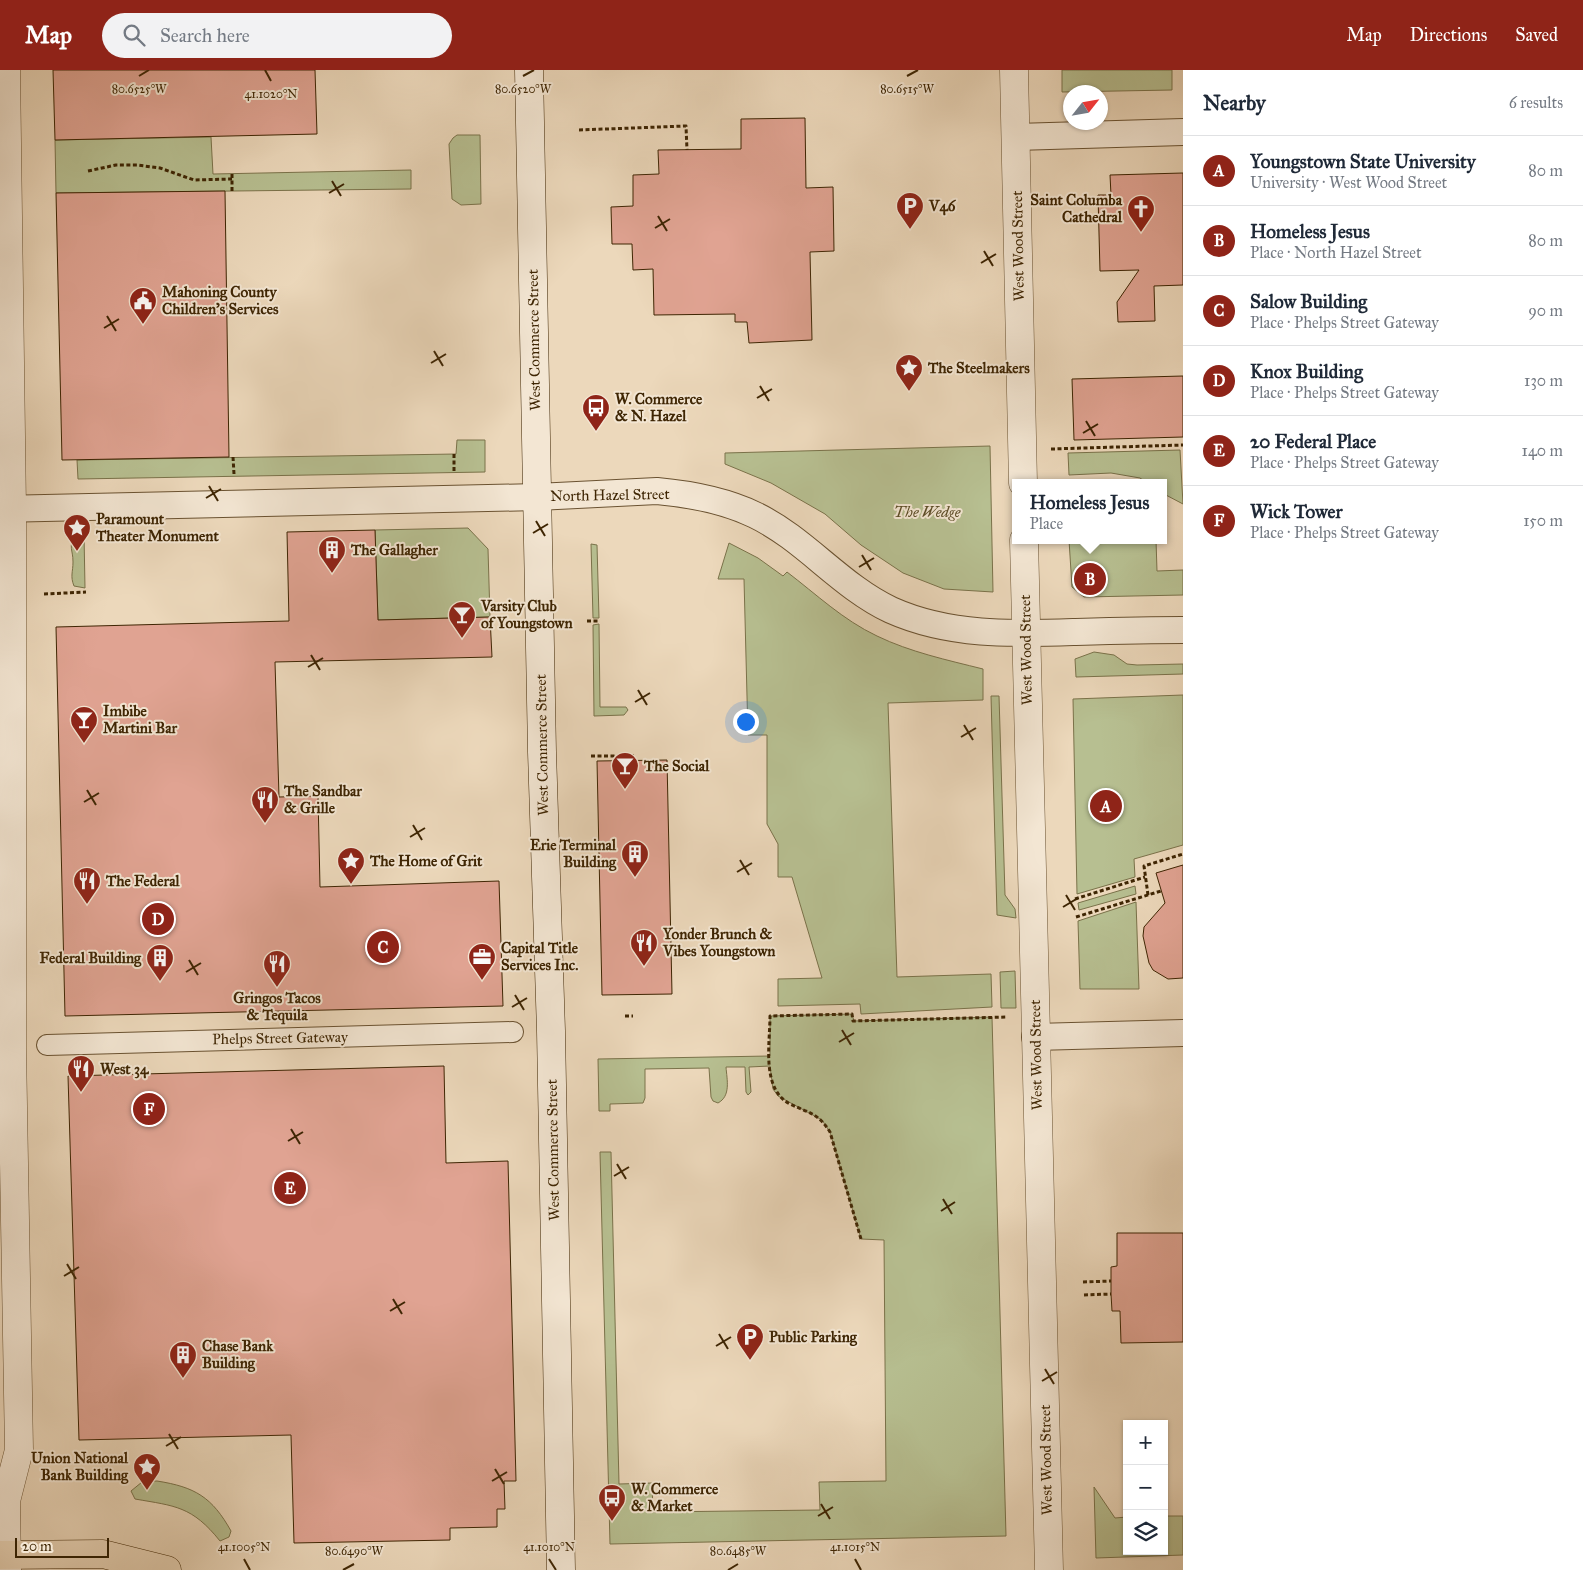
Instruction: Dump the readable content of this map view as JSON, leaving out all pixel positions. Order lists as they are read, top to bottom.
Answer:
{
  "streets": {
    "street": [
      "West Wood Street",
      "West Commerce Street",
      "North Hazel Street",
      "Phelps Street Gateway"
    ]
  },
  "crossings": [
    ["West Wood Street", "North Hazel Street"],
    ["West Commerce Street", "North Hazel Street"]
  ],
  "parks": ["The Wedge"],
  "places": {
    "parking": ["V46", "Public Parking"],
    "church": ["Saint Columba Cathedral"],
    "public building": ["Mahoning County Children's Services"],
    "place": [
      "The Steelmakers",
      "Paramount Theater Monument",
      "The Home of Grit",
      "Union National Bank Building"
    ],
    "bus stop": ["W. Commerce & N. Hazel", "W. Commerce & Market"],
    "building": [
      "The Gallagher",
      "Erie Terminal Building",
      "Federal Building",
      "Chase Bank Building"
    ],
    "bar": ["Varsity Club of Youngstown", "Imbibe Martini Bar", "The Social"],
    "restaurant": [
      "The Sandbar & Grille",
      "The Federal",
      "Yonder Brunch & Vibes Youngstown",
      "Gringos Tacos & Tequila",
      "West 34"
    ],
    "office": ["Capital Title Services Inc."]
  },
  "scale_bar": "20 m",
  "north": "top right",
  "page": {
    "header": "Map",
    "search": "Search here",
    "nav": ["Map", "Directions", "Saved"],
    "heading": ["Nearby", "6 results"],
    "list": [
      {
        "mark": "A",
        "name": "Youngstown State University",
        "note": "University · West Wood Street",
        "value": "80 m"
      },
      {
        "mark": "B",
        "name": "Homeless Jesus",
        "note": "Place · North Hazel Street",
        "value": "80 m"
      },
      {
        "mark": "C",
        "name": "Salow Building",
        "note": "Place · Phelps Street Gateway",
        "value": "90 m"
      },
      {
        "mark": "D",
        "name": "Knox Building",
        "note": "Place · Phelps Street Gateway",
        "value": "130 m"
      },
      {
        "mark": "E",
        "name": "20 Federal Place",
        "note": "Place · Phelps Street Gateway",
        "value": "140 m"
      },
      {
        "mark": "F",
        "name": "Wick Tower",
        "note": "Place · Phelps Street Gateway",
        "value": "150 m"
      }
    ],
    "popup": ["Homeless Jesus", "Place"],
    "pins": [
      "B",
      "A",
      "D",
      "C",
      "F",
      "E"
    ],
    "map_buttons": ["+", "−"],
    "scale": "20 m"
  },
  "coordinates": [
    "80.6525°W",
    "80.6520°W",
    "80.6515°W",
    "41.1020°N",
    "41.1005°N",
    "41.1010°N",
    "41.1015°N",
    "80.6490°W",
    "80.6485°W"
  ]
}
